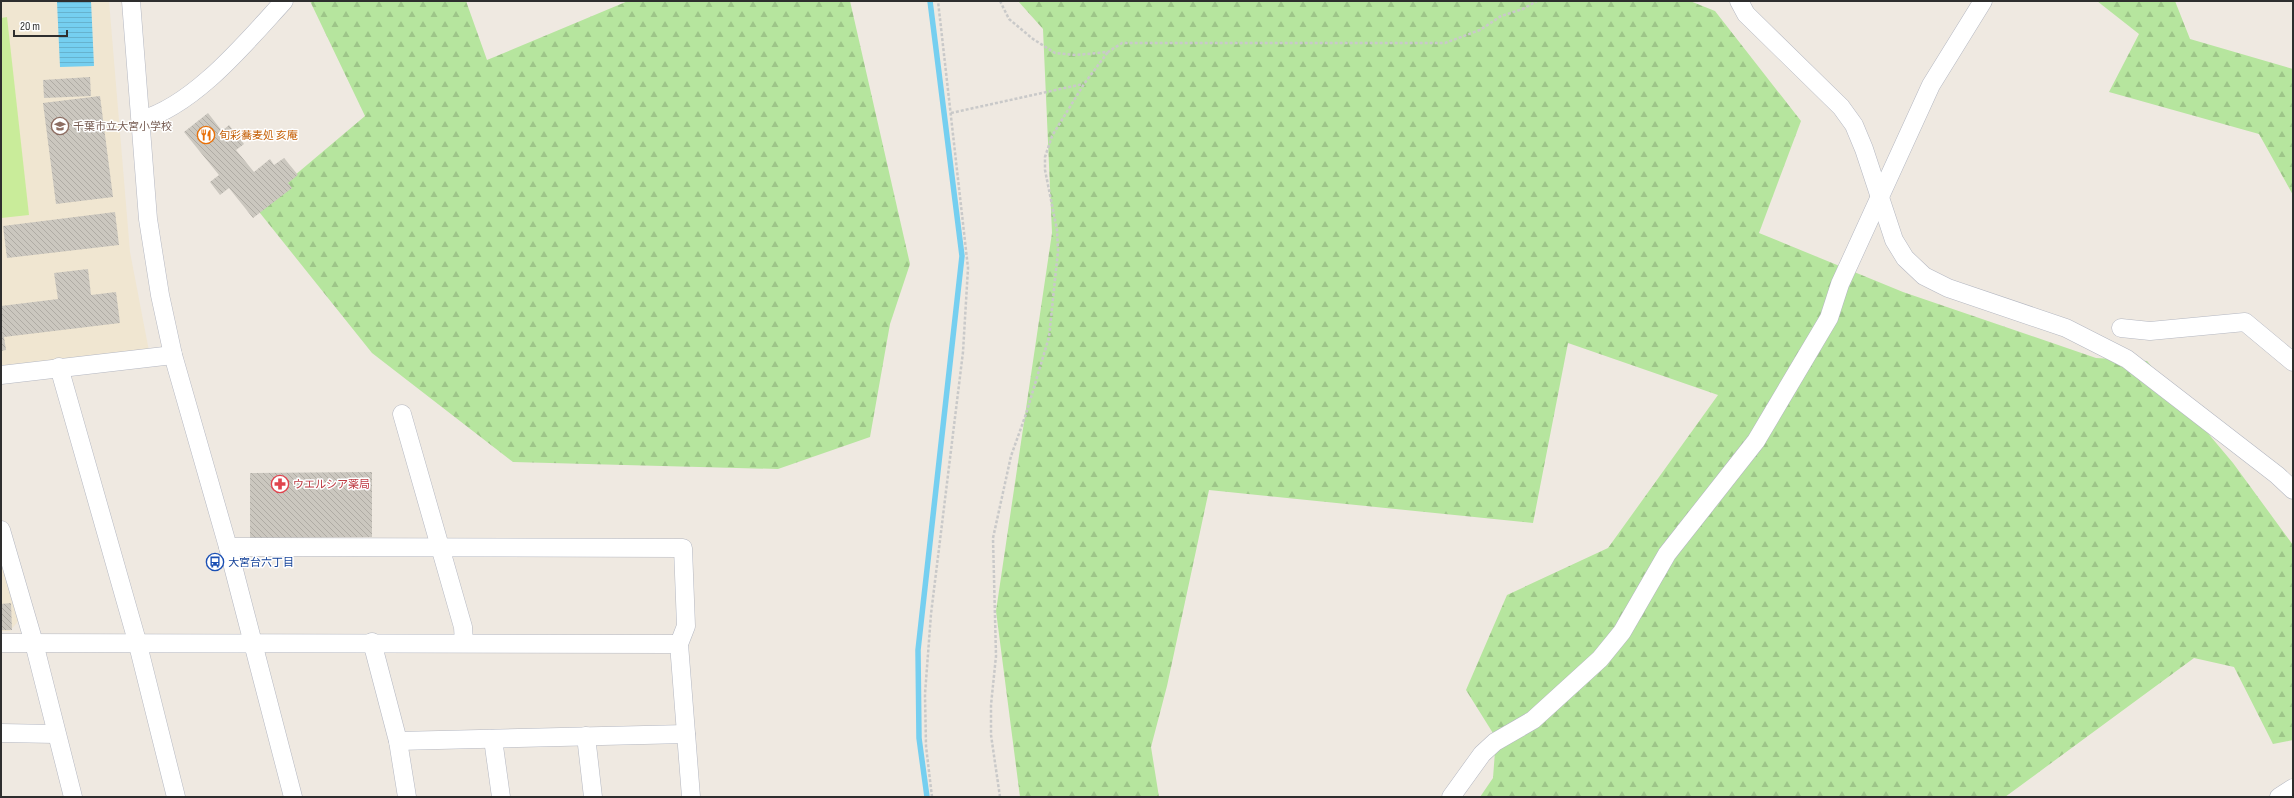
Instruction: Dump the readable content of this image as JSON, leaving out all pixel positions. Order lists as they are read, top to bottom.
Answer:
{
  "places": {
    "school or university": ["千葉市立大宮小学校"],
    "restaurant": ["旬彩蕎麦処 亥庵"],
    "pharmacy": ["ウエルシア薬局"],
    "bus stop": ["大宮台六丁目"]
  },
  "scale_bar": "20 m"
}
